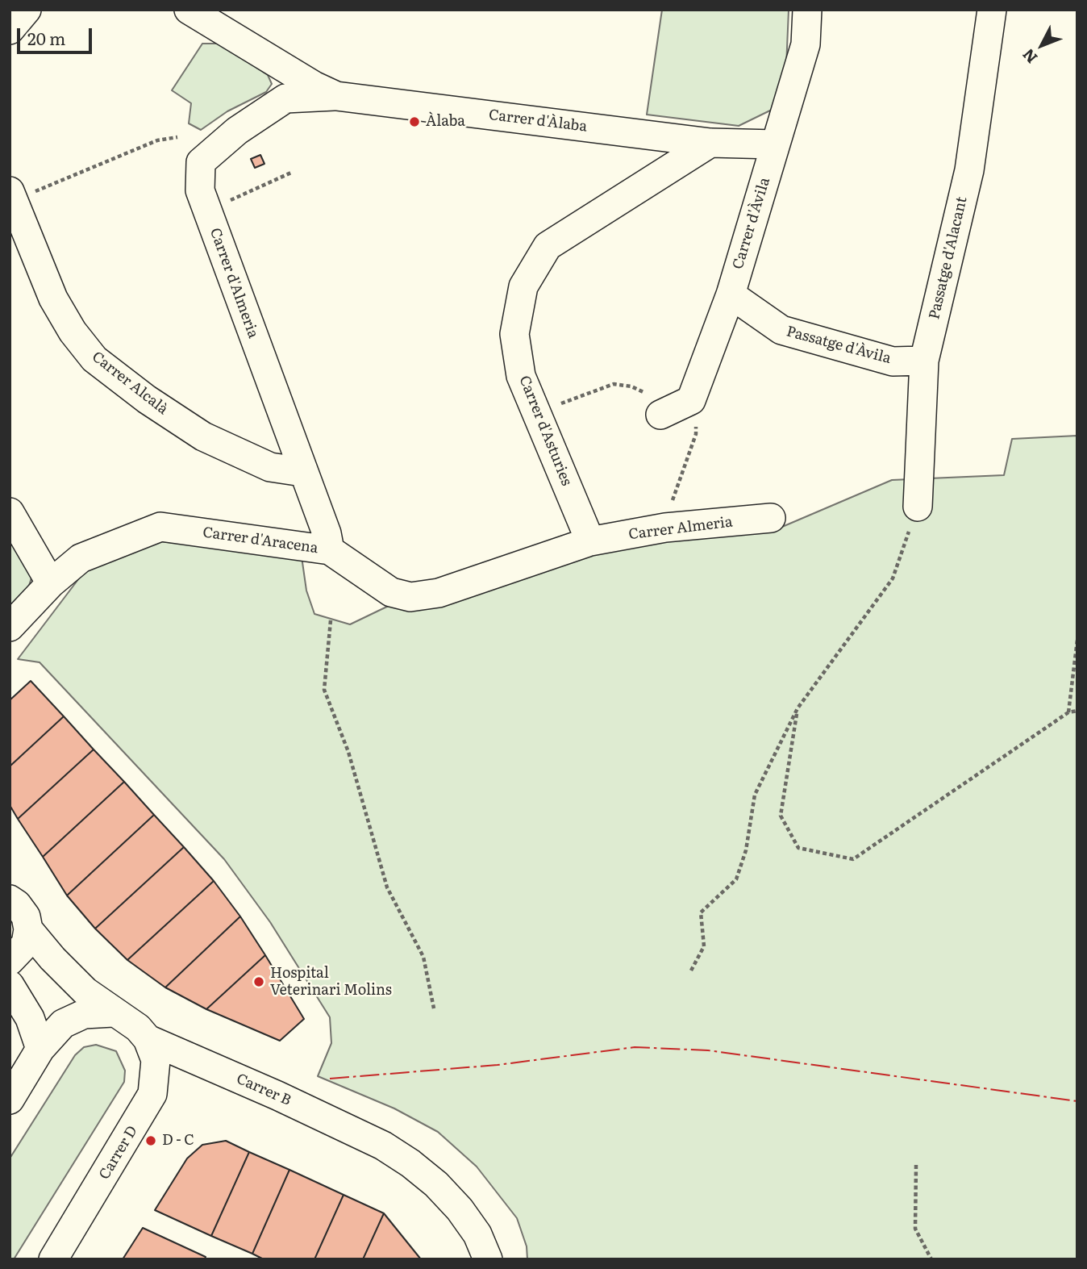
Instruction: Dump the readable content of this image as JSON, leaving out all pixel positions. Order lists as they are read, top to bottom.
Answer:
{
  "streets": {
    "street": [
      "Carrer d'Àlaba",
      "Carrer d'Àvila",
      "Passatge d'Alacant",
      "Carrer d'Almeria",
      "Passatge d'Àvila",
      "Carrer Alcalà",
      "Carrer d'Asturies",
      "Carrer Almeria",
      "Carrer d'Aracena",
      "Carrer B",
      "Carrer D"
    ]
  },
  "crossings": [
    ["Carrer d'Àlaba", "Carrer d'Àvila"],
    ["Carrer d'Àlaba", "Carrer d'Almeria"],
    ["Carrer d'Àlaba", "Carrer d'Asturies"],
    ["Carrer d'Àvila", "Passatge d'Àvila"],
    ["Passatge d'Alacant", "Passatge d'Àvila"],
    ["Carrer d'Almeria", "Carrer Alcalà"],
    ["Carrer d'Almeria", "Carrer d'Aracena"],
    ["Carrer d'Asturies", "Carrer Almeria"],
    ["Carrer d'Asturies", "Carrer d'Aracena"],
    ["Carrer Almeria", "Carrer d'Aracena"],
    ["Carrer B", "Carrer D"]
  ],
  "places": ["Àlaba", "Hospital Veterinari Molins", "D - C"],
  "scale_bar": "20 m",
  "north": "bottom left"
}
